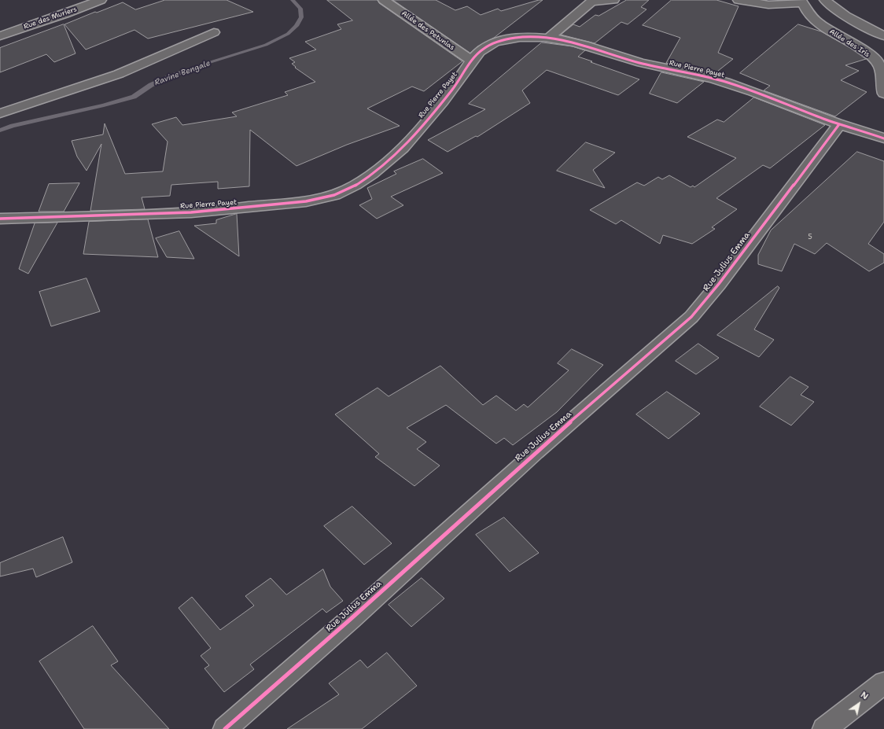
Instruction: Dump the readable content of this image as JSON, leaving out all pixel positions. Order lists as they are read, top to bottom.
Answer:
{
  "streets": {
    "street": [
      "Rue des Muriers",
      "Allée des Petunias",
      "Allée des Iris",
      "Rue Pierre Payet",
      "Rue Julius Emma"
    ]
  },
  "crossings": [
    ["Allée des Petunias", "Rue Pierre Payet"],
    ["Rue Pierre Payet", "Rue Julius Emma"]
  ],
  "water": ["Ravine Bengale"],
  "house_numbers": ["5"],
  "north": "top right"
}
